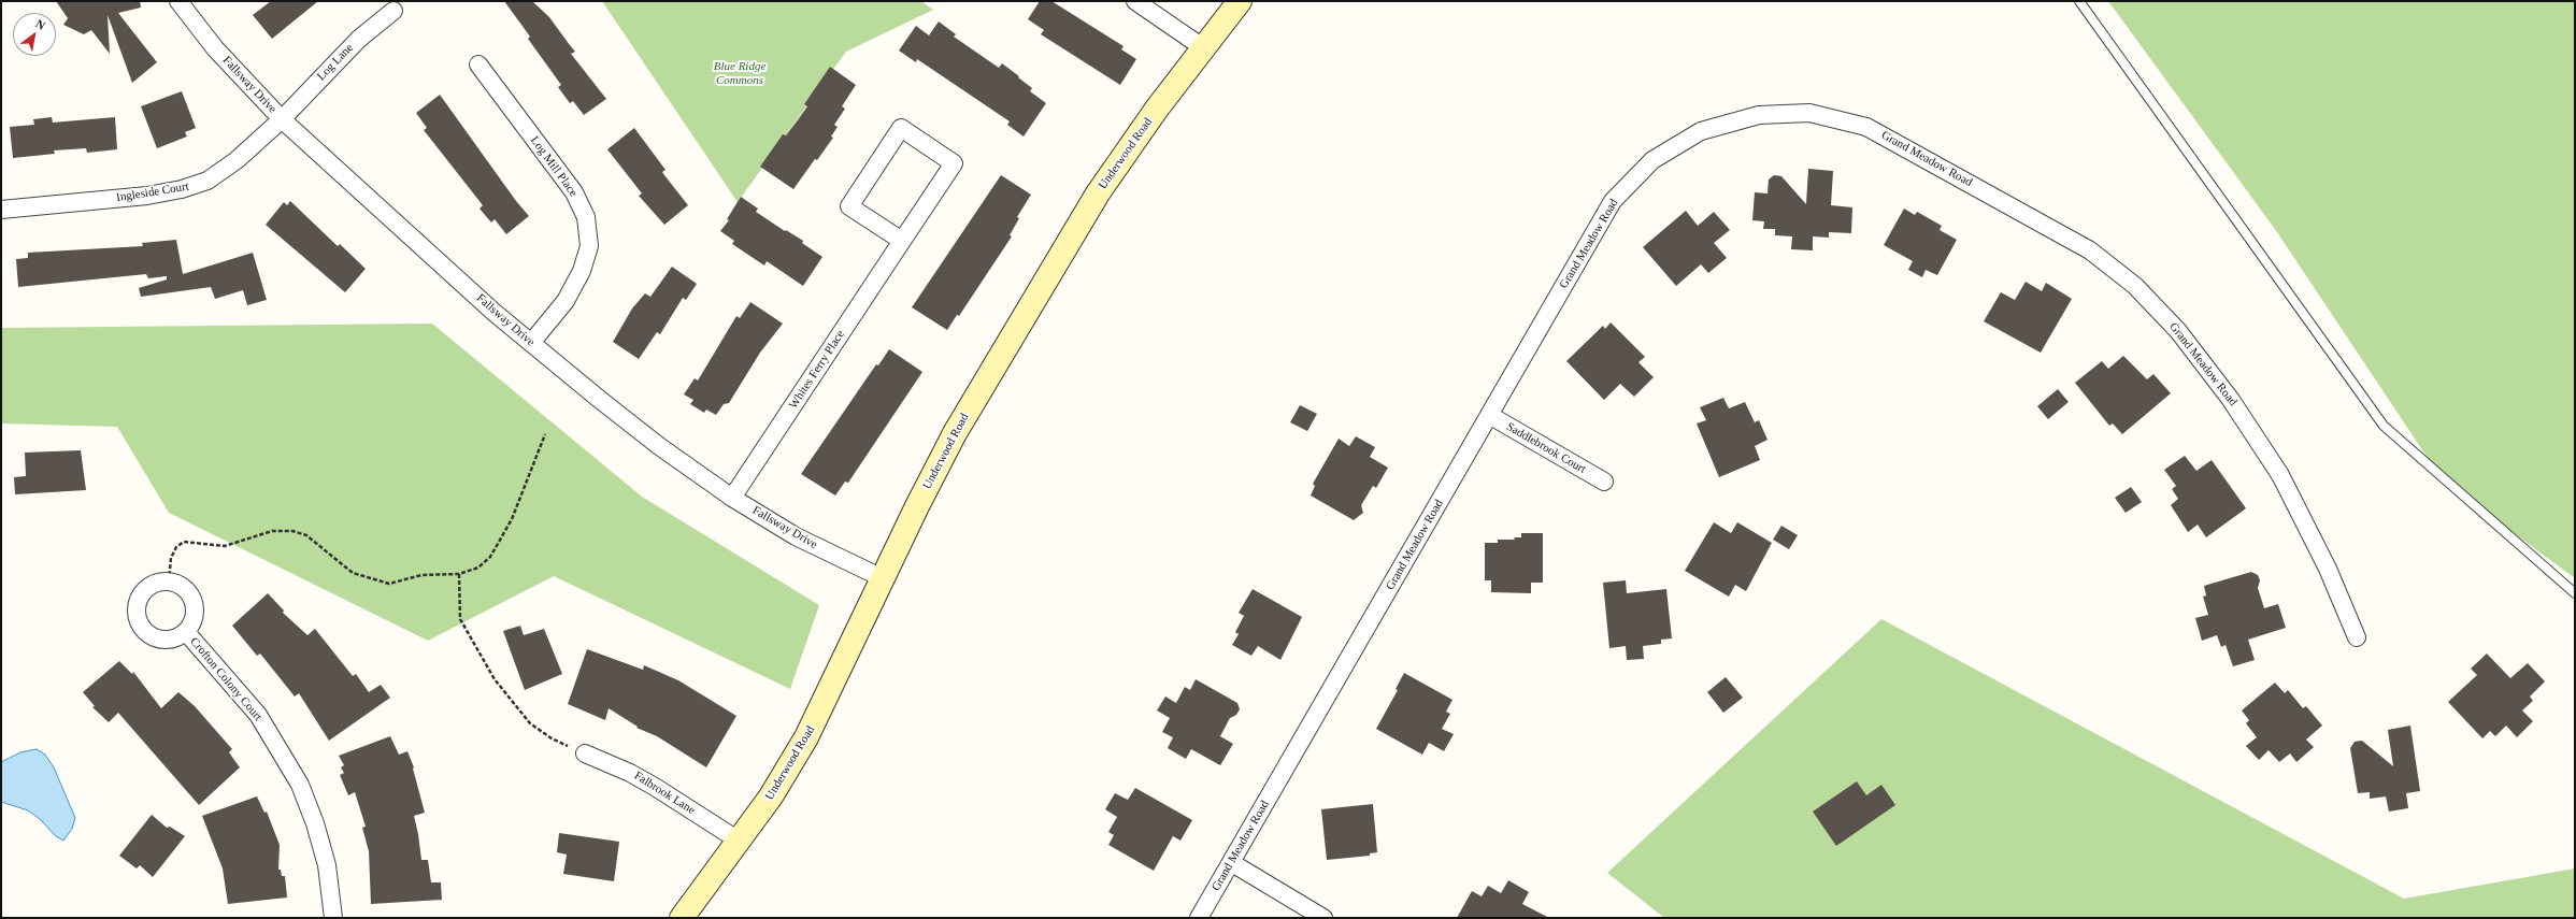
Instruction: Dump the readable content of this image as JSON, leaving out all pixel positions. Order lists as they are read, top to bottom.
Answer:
{
  "streets": {
    "street": [
      "Log Lane",
      "Fallsway Drive",
      "Underwood Road",
      "Grand Meadow Road",
      "Log Mill Place",
      "Ingleside Court",
      "Whites Ferry Place",
      "Saddlebrook Court",
      "Crofton Colony Court",
      "Falbrook Lane"
    ]
  },
  "crossings": [
    ["Log Lane", "Fallsway Drive"],
    ["Log Lane", "Ingleside Court"],
    ["Fallsway Drive", "Underwood Road"],
    ["Fallsway Drive", "Log Mill Place"],
    ["Fallsway Drive", "Ingleside Court"],
    ["Fallsway Drive", "Whites Ferry Place"],
    ["Underwood Road", "Falbrook Lane"],
    ["Grand Meadow Road", "Saddlebrook Court"]
  ],
  "parks": ["Blue Ridge Commons"],
  "north": "top right"
}
